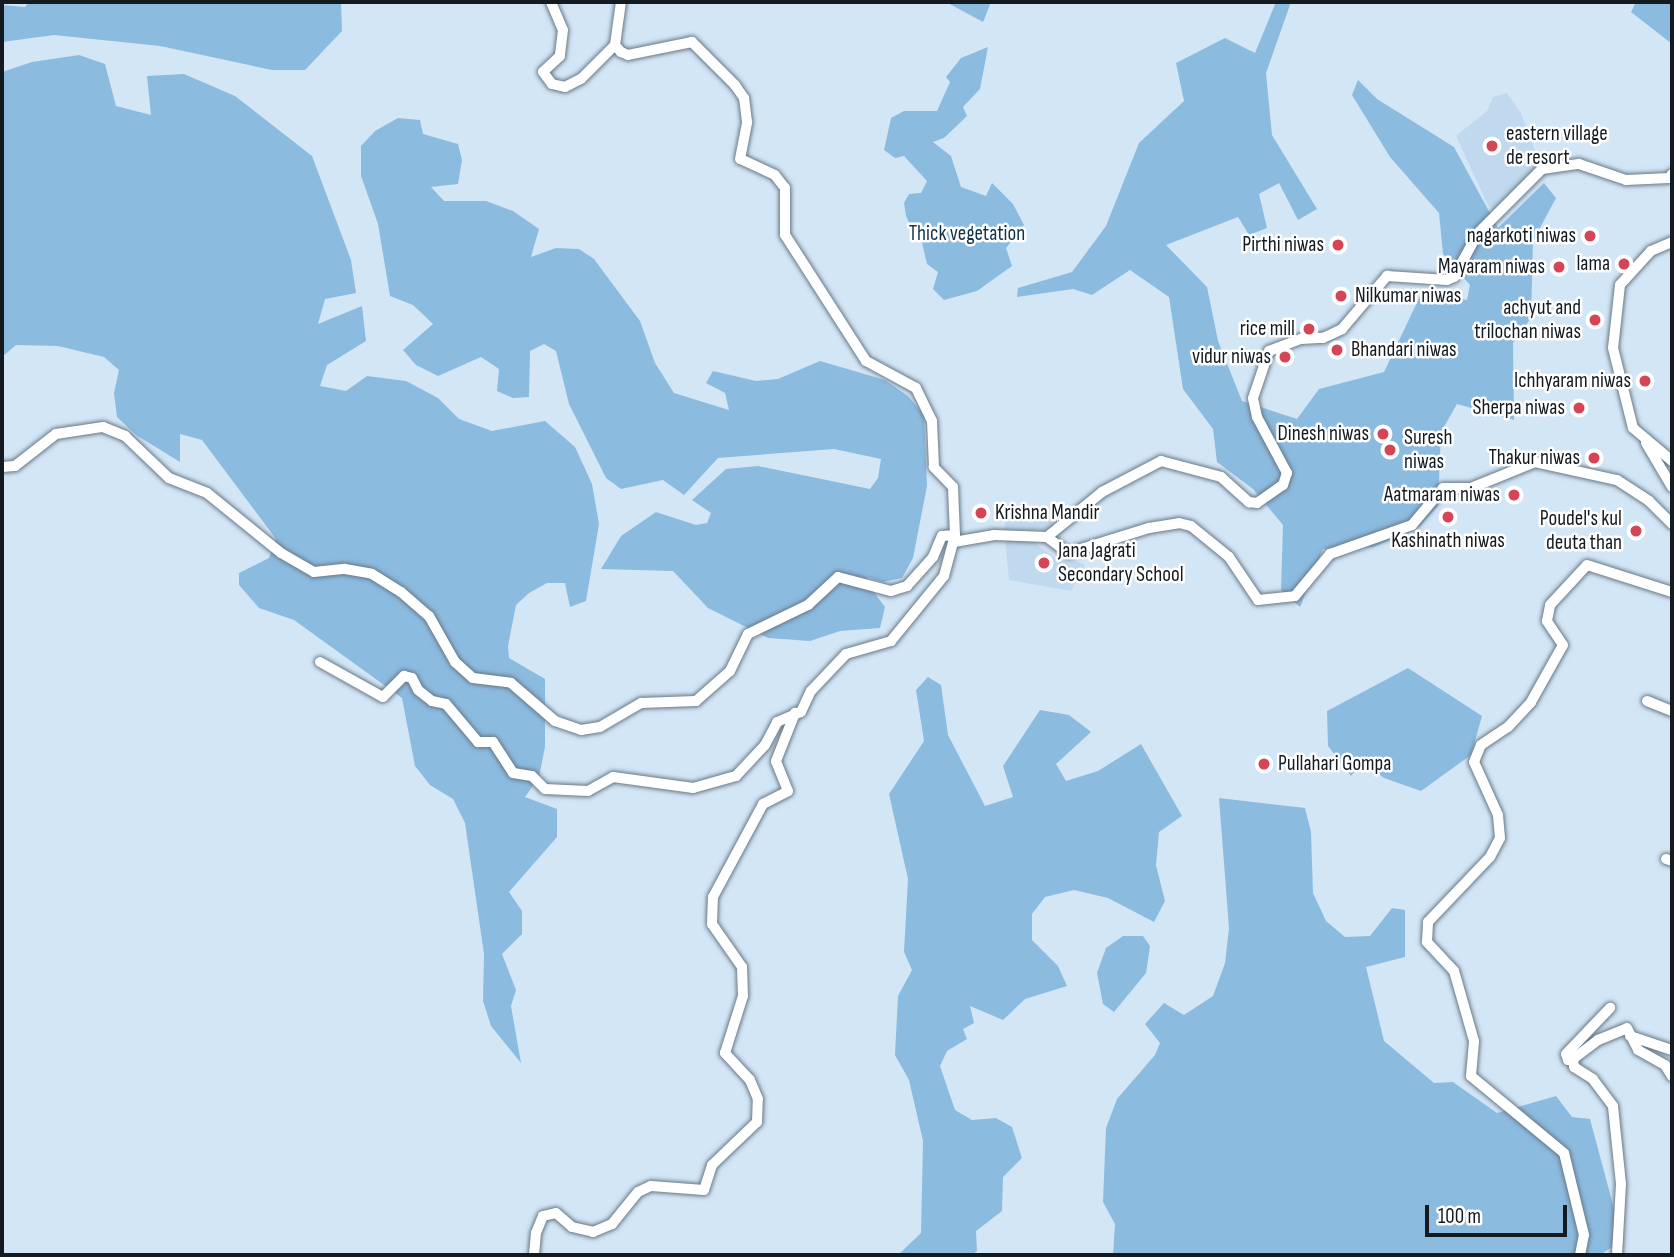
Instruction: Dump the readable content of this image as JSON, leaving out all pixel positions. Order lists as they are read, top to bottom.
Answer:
{
  "parks": ["Thick vegetation"],
  "places": [
    "eastern village de resort",
    "nagarkoti niwas",
    "Pirthi niwas",
    "lama",
    "Mayaram niwas",
    "Nilkumar niwas",
    "achyut and trilochan niwas",
    "rice mill",
    "Bhandari niwas",
    "vidur niwas",
    "Ichhyaram niwas",
    "Sherpa niwas",
    "Dinesh niwas",
    "Suresh niwas",
    "Thakur niwas",
    "Aatmaram niwas",
    "Krishna Mandir",
    "Kashinath niwas",
    "Poudel's kul deuta than",
    "Jana Jagrati Secondary School",
    "Pullahari Gompa"
  ],
  "scale_bar": "100 m"
}
